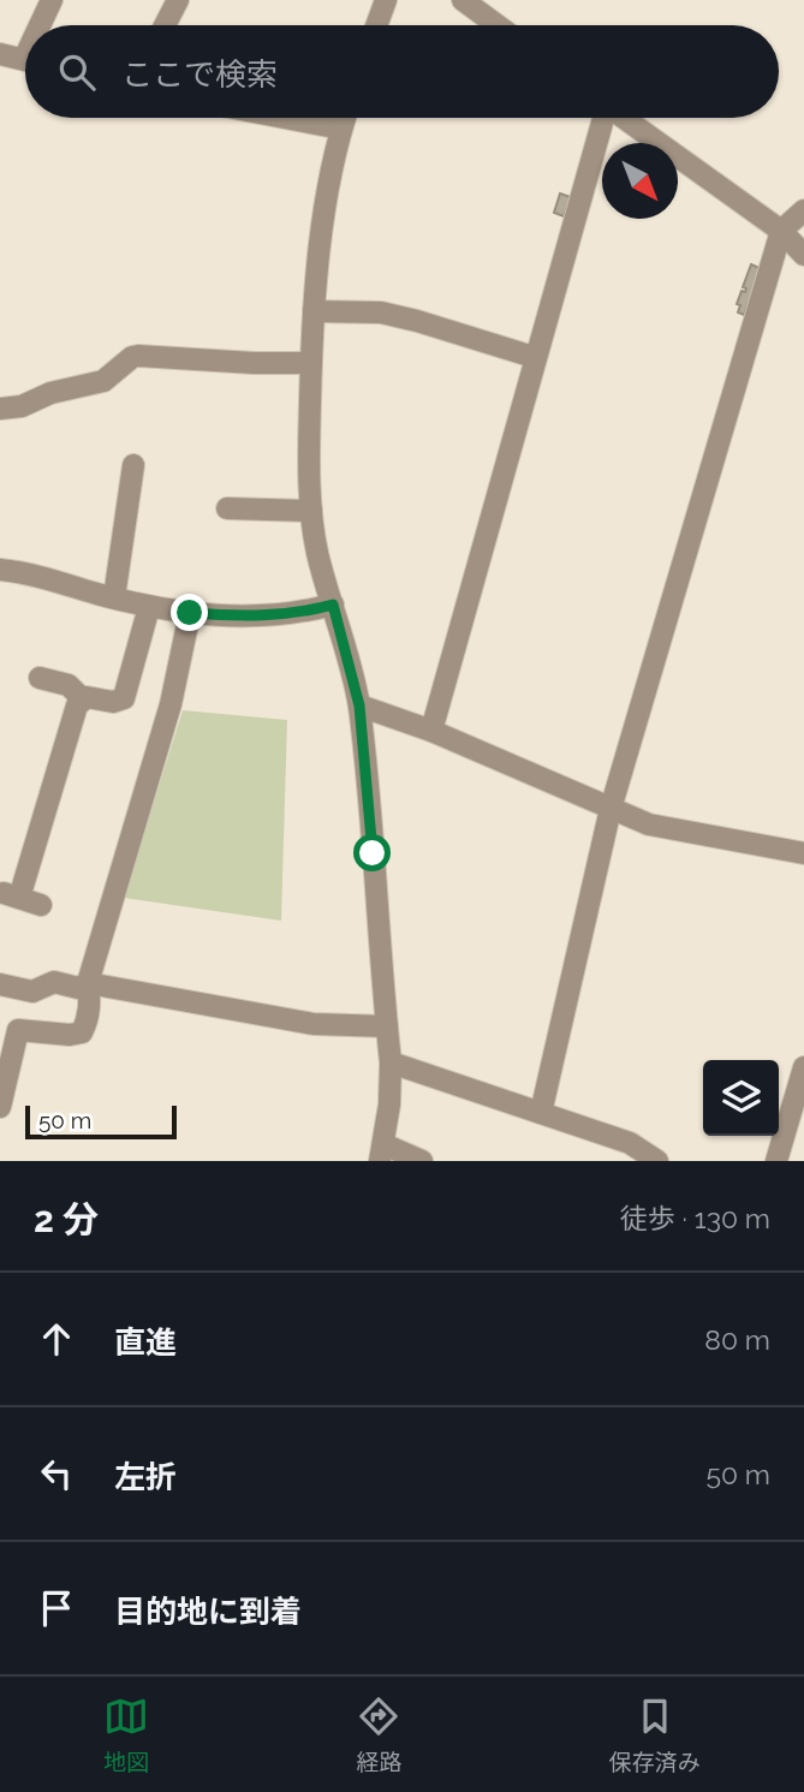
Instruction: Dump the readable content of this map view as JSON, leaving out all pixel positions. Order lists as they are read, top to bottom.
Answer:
{
  "scale_bar": "50 m",
  "north": "bottom right",
  "page": {
    "search": "ここで検索",
    "scale": "50 m",
    "heading": ["2 分", "徒歩 · 130 m"],
    "list": [
      ["直進", "80 m"],
      ["左折", "50 m"],
      "目的地に到着"
    ],
    "nav": ["地図", "経路", "保存済み"]
  }
}
